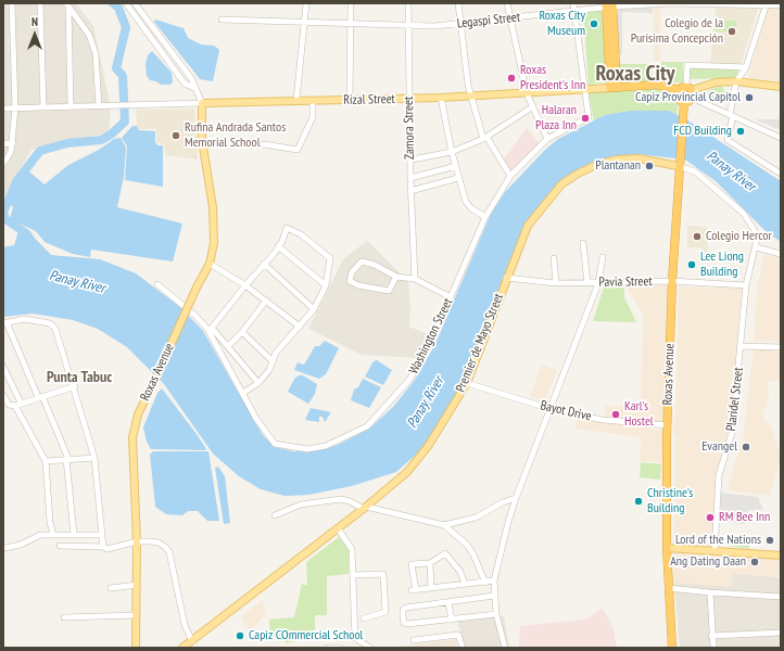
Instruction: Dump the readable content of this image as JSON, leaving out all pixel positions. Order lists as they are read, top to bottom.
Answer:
{
  "streets": {
    "highway": ["Roxas Avenue"],
    "main road": ["Rizal Street", "Premier de Mayo Street"],
    "street": [
      "Legaspi Street",
      "Zamora Street",
      "Pavia Street",
      "Washington Street",
      "Plaridel Street",
      "Bayot Drive"
    ]
  },
  "crossings": [
    ["Legaspi Street", "Zamora Street"],
    ["Rizal Street", "Zamora Street"],
    ["Rizal Street", "Washington Street"],
    ["Rizal Street", "Roxas Avenue"],
    ["Pavia Street", "Premier de Mayo Street"],
    ["Pavia Street", "Roxas Avenue"],
    ["Pavia Street", "Plaridel Street"],
    ["Premier de Mayo Street", "Roxas Avenue"],
    ["Premier de Mayo Street", "Bayot Drive"],
    ["Roxas Avenue", "Bayot Drive"]
  ],
  "districts": ["Roxas City", "Punta Tabuc"],
  "water": ["Panay River"],
  "places": [
    "Roxas City Museum",
    "Colegio de la Purisima Concepción",
    "Roxas President's Inn",
    "Capiz Provincial Capitol",
    "Halaran Plaza Inn",
    "FCD Building",
    "Rufina Andrada Santos Memorial School",
    "Plantanan",
    "Colegio Hercor",
    "Lee Liong Building",
    "Karl's Hostel",
    "Evangel",
    "Christine's Building",
    "RM Bee Inn",
    "Lord of the Nations",
    "Ang Dating Daan",
    "Capiz COmmercial School"
  ],
  "north": "top"
}
